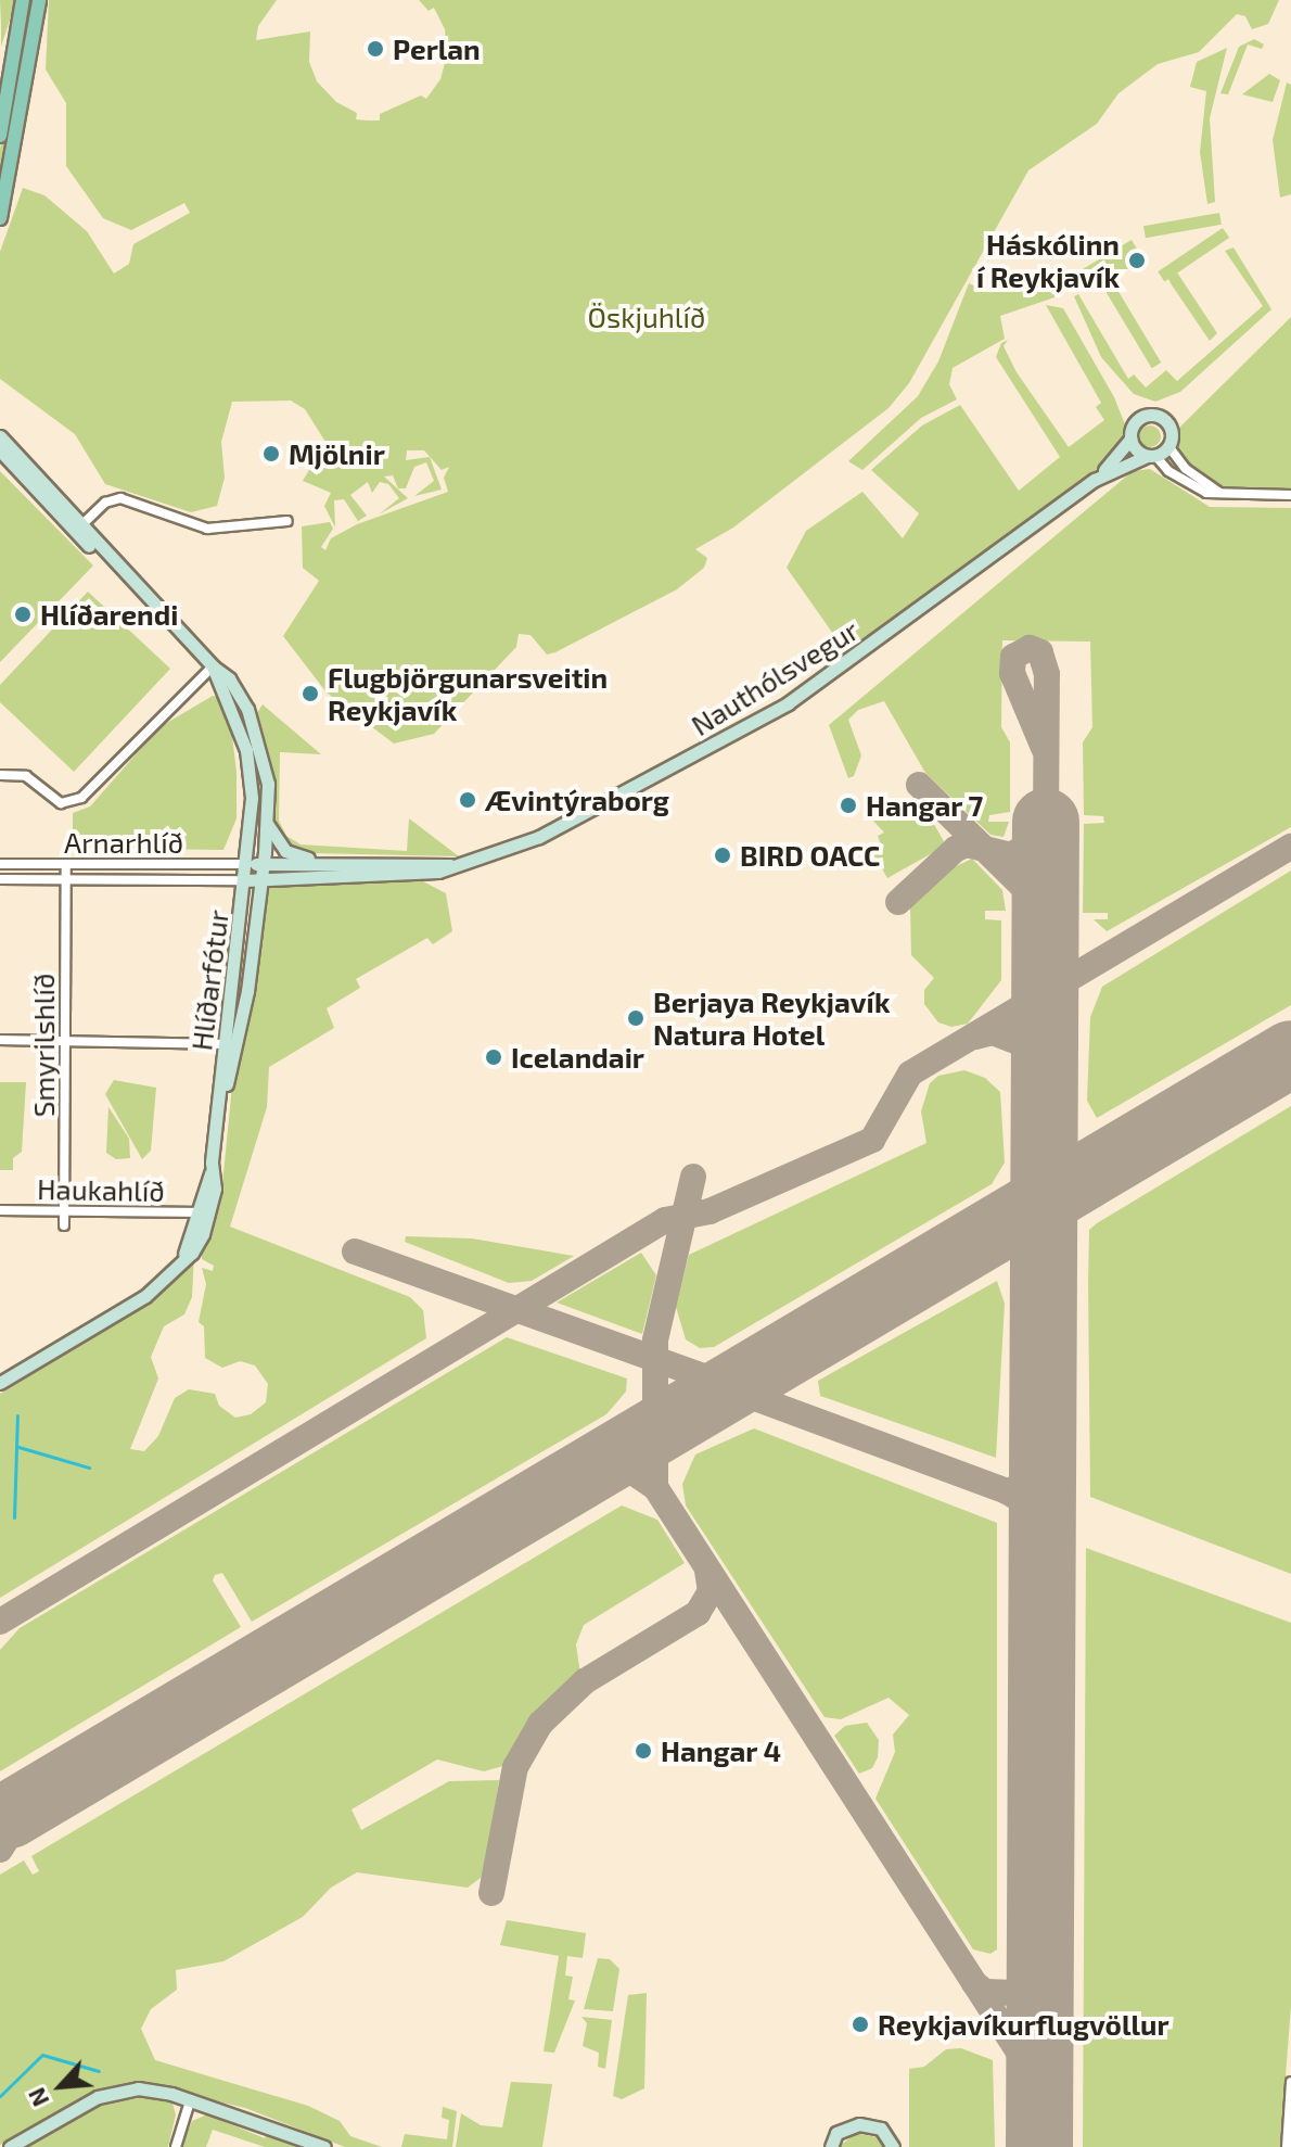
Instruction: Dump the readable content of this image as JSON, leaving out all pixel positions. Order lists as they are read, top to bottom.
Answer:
{
  "streets": {
    "street": [
      "Nauthólsvegur",
      "Arnarhlíð",
      "Hlíðarfótur",
      "Smyrilshlíð",
      "Haukahlíð"
    ]
  },
  "crossings": [
    ["Nauthólsvegur", "Arnarhlíð"],
    ["Nauthólsvegur", "Hlíðarfótur"],
    ["Arnarhlíð", "Hlíðarfótur"],
    ["Arnarhlíð", "Smyrilshlíð"],
    ["Hlíðarfótur", "Haukahlíð"],
    ["Smyrilshlíð", "Haukahlíð"]
  ],
  "parks": ["Öskjuhlíð"],
  "places": [
    "Perlan",
    "Háskólinn í Reykjavík",
    "Mjölnir",
    "Hlíðarendi",
    "Flugbjörgunarsveitin Reykjavík",
    "Ævintýraborg",
    "Hangar 7",
    "BIRD OACC",
    "Berjaya Reykjavík Natura Hotel",
    "Icelandair",
    "Hangar 4",
    "Reykjavíkurflugvöllur"
  ],
  "north": "bottom left"
}
